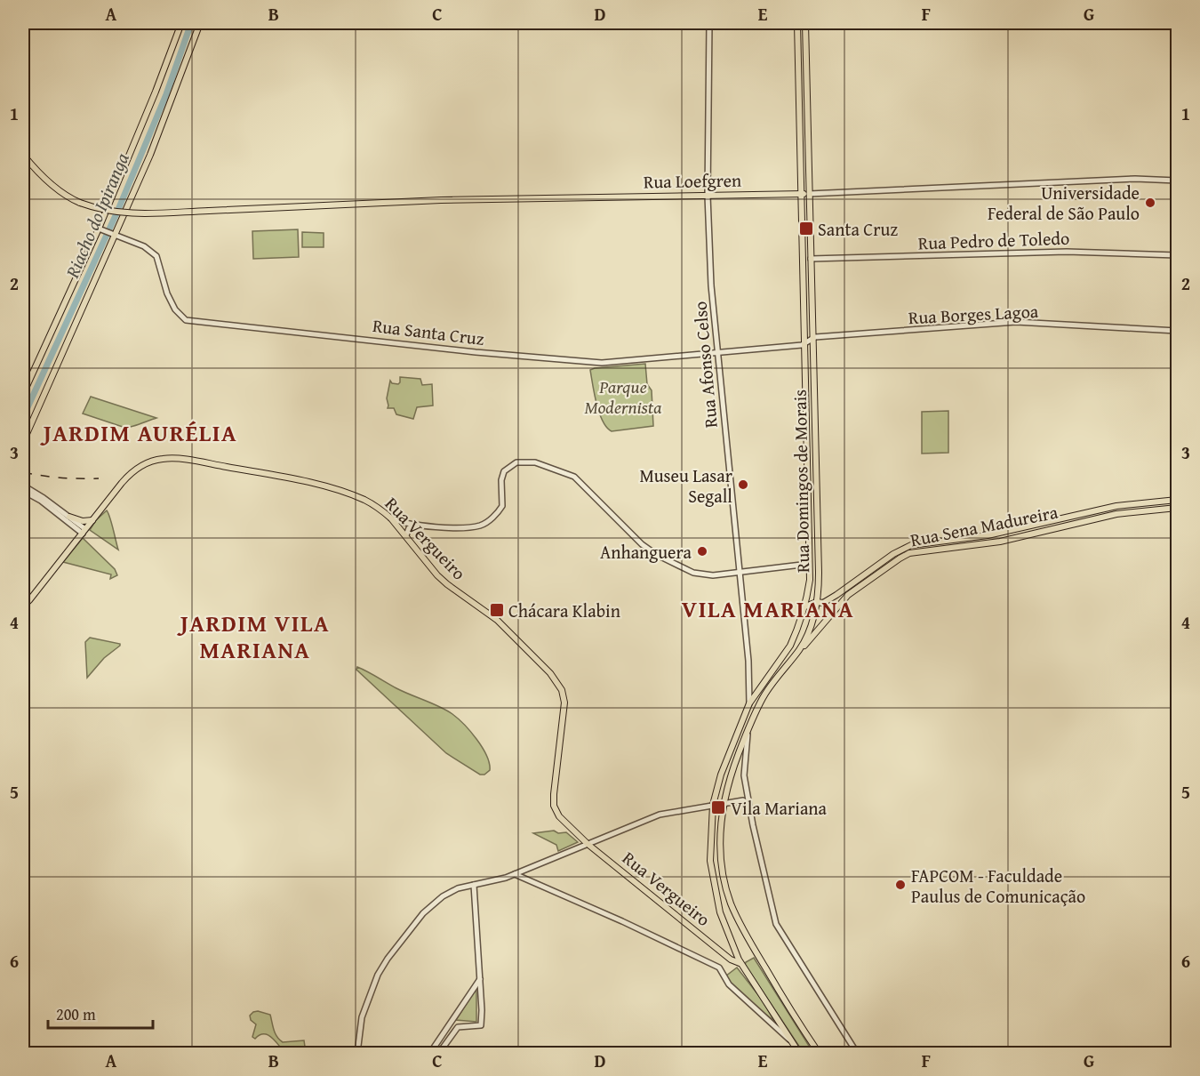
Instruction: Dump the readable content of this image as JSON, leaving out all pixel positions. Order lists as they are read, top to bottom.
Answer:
{
  "streets": {
    "main road": [
      "Rua Loefgren",
      "Rua Domingos de Morais",
      "Rua Sena Madureira",
      "Rua Vergueiro"
    ],
    "street": [
      "Rua Pedro de Toledo",
      "Rua Borges Lagoa",
      "Rua Santa Cruz",
      "Rua Afonso Celso"
    ]
  },
  "crossings": [
    ["Rua Loefgren", "Rua Afonso Celso"],
    ["Rua Loefgren", "Rua Domingos de Morais"],
    ["Rua Pedro de Toledo", "Rua Domingos de Morais"],
    ["Rua Borges Lagoa", "Rua Santa Cruz"],
    ["Rua Borges Lagoa", "Rua Domingos de Morais"],
    ["Rua Santa Cruz", "Rua Afonso Celso"],
    ["Rua Santa Cruz", "Rua Domingos de Morais"],
    ["Rua Afonso Celso", "Rua Domingos de Morais"],
    ["Rua Domingos de Morais", "Rua Sena Madureira"],
    ["Rua Domingos de Morais", "Rua Vergueiro"]
  ],
  "districts": ["JARDIM AURÉLIA", "VILA MARIANA", "JARDIM VILA MARIANA"],
  "water": ["Riacho do Ipiranga"],
  "parks": ["Parque Modernista"],
  "places": {
    "other": [
      "Universidade Federal de São Paulo",
      "Museu Lasar Segall",
      "Anhanguera",
      "FAPCOM - Faculdade Paulus de Comunicação"
    ],
    "transit": ["Santa Cruz", "Chácara Klabin", "Vila Mariana"]
  },
  "scale_bar": "200 m",
  "grid": {
    "columns": [
      "A",
      "B",
      "C",
      "D",
      "E",
      "F",
      "G"
    ],
    "rows": [
      "1",
      "2",
      "3",
      "4",
      "5",
      "6"
    ]
  }
}
